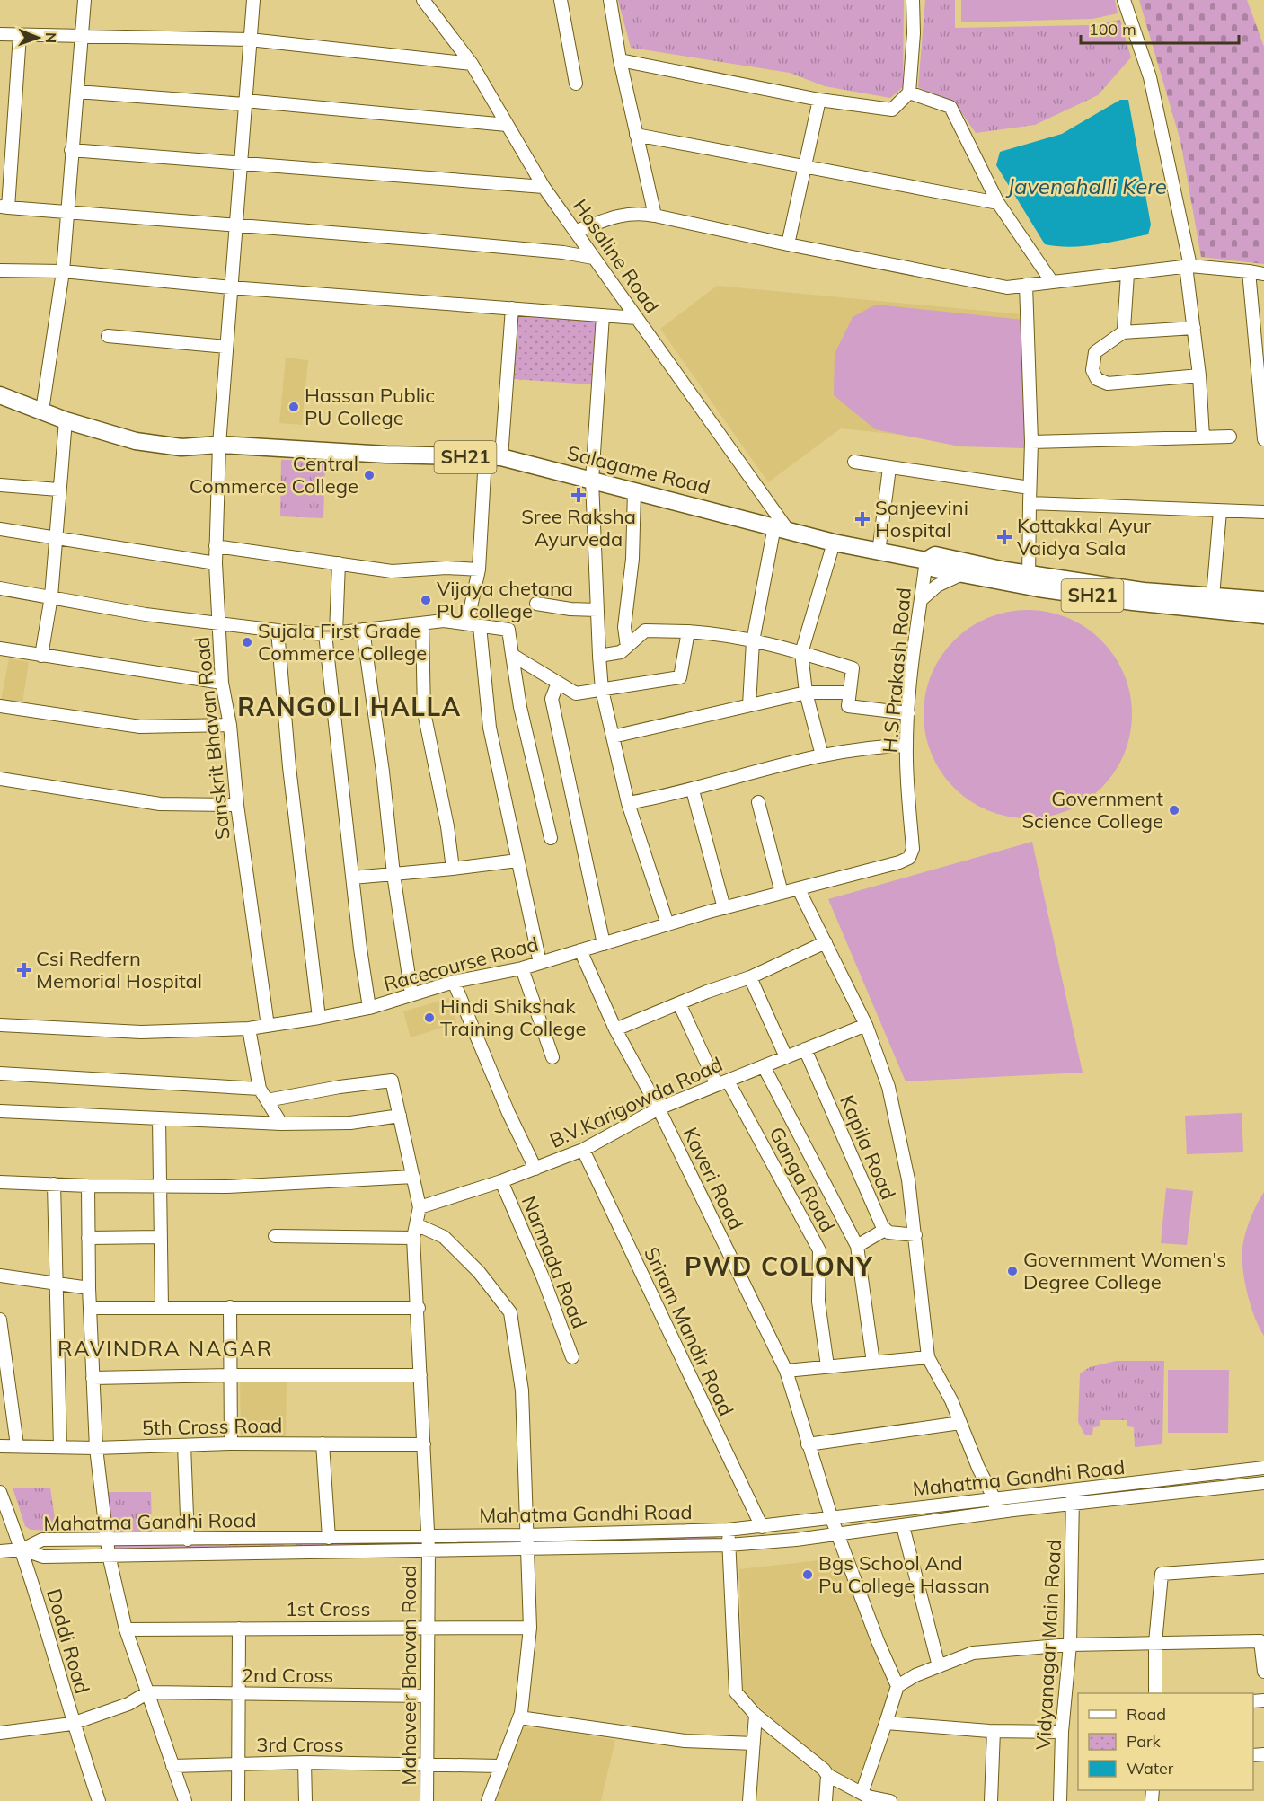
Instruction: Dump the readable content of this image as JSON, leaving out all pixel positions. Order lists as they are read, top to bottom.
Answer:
{
  "streets": {
    "main road": ["SH21", "Salagame Road"],
    "street": [
      "Hosaline Road",
      "H.S Prakash Road",
      "Sanskrit Bhavan Road",
      "Racecourse Road",
      "B.V.Karigowda Road",
      "Kapila Road",
      "Kaveri Road",
      "Ganga Road",
      "Narmada Road",
      "Sriram Mandir Road",
      "5th Cross Road",
      "Mahatma Gandhi Road",
      "1st Cross",
      "Doddi Road",
      "Vidyanagar Main Road",
      "2nd Cross",
      "Mahaveer Bhavan Road",
      "3rd Cross"
    ]
  },
  "crossings": [
    ["Hosaline Road", "Salagame Road"],
    ["Salagame Road", "H.S Prakash Road"],
    ["Salagame Road", "Sanskrit Bhavan Road"],
    ["H.S Prakash Road", "Racecourse Road"],
    ["Sanskrit Bhavan Road", "Racecourse Road"],
    ["Racecourse Road", "Kaveri Road"],
    ["B.V.Karigowda Road", "Kapila Road"],
    ["B.V.Karigowda Road", "Kaveri Road"],
    ["B.V.Karigowda Road", "Ganga Road"],
    ["B.V.Karigowda Road", "Narmada Road"],
    ["B.V.Karigowda Road", "Sriram Mandir Road"],
    ["B.V.Karigowda Road", "Mahaveer Bhavan Road"],
    ["Kaveri Road", "Mahatma Gandhi Road"],
    ["Sriram Mandir Road", "Mahatma Gandhi Road"],
    ["5th Cross Road", "Mahaveer Bhavan Road"],
    ["Mahatma Gandhi Road", "Doddi Road"],
    ["Mahatma Gandhi Road", "Vidyanagar Main Road"],
    ["Mahatma Gandhi Road", "Mahaveer Bhavan Road"],
    ["1st Cross", "Mahaveer Bhavan Road"],
    ["2nd Cross", "Mahaveer Bhavan Road"],
    ["Mahaveer Bhavan Road", "3rd Cross"]
  ],
  "districts": ["RANGOLI HALLA", "PWD COLONY", "RAVINDRA NAGAR"],
  "water": ["Javenahalli Kere"],
  "places": {
    "other": [
      "Hassan Public PU College",
      "Central Commerce College",
      "Vijaya chetana PU college",
      "Sujala First Grade Commerce College",
      "Government Science College",
      "Hindi Shikshak Training College",
      "Government Women's Degree College",
      "Bgs School And Pu College Hassan"
    ],
    "health": [
      "Sree Raksha Ayurveda",
      "Sanjeevini Hospital",
      "Kottakkal Ayur Vaidya Sala",
      "Csi Redfern Memorial Hospital"
    ]
  },
  "legend": ["Road", "Park", "Water"],
  "scale_bar": "100 m",
  "north": "right"
}
